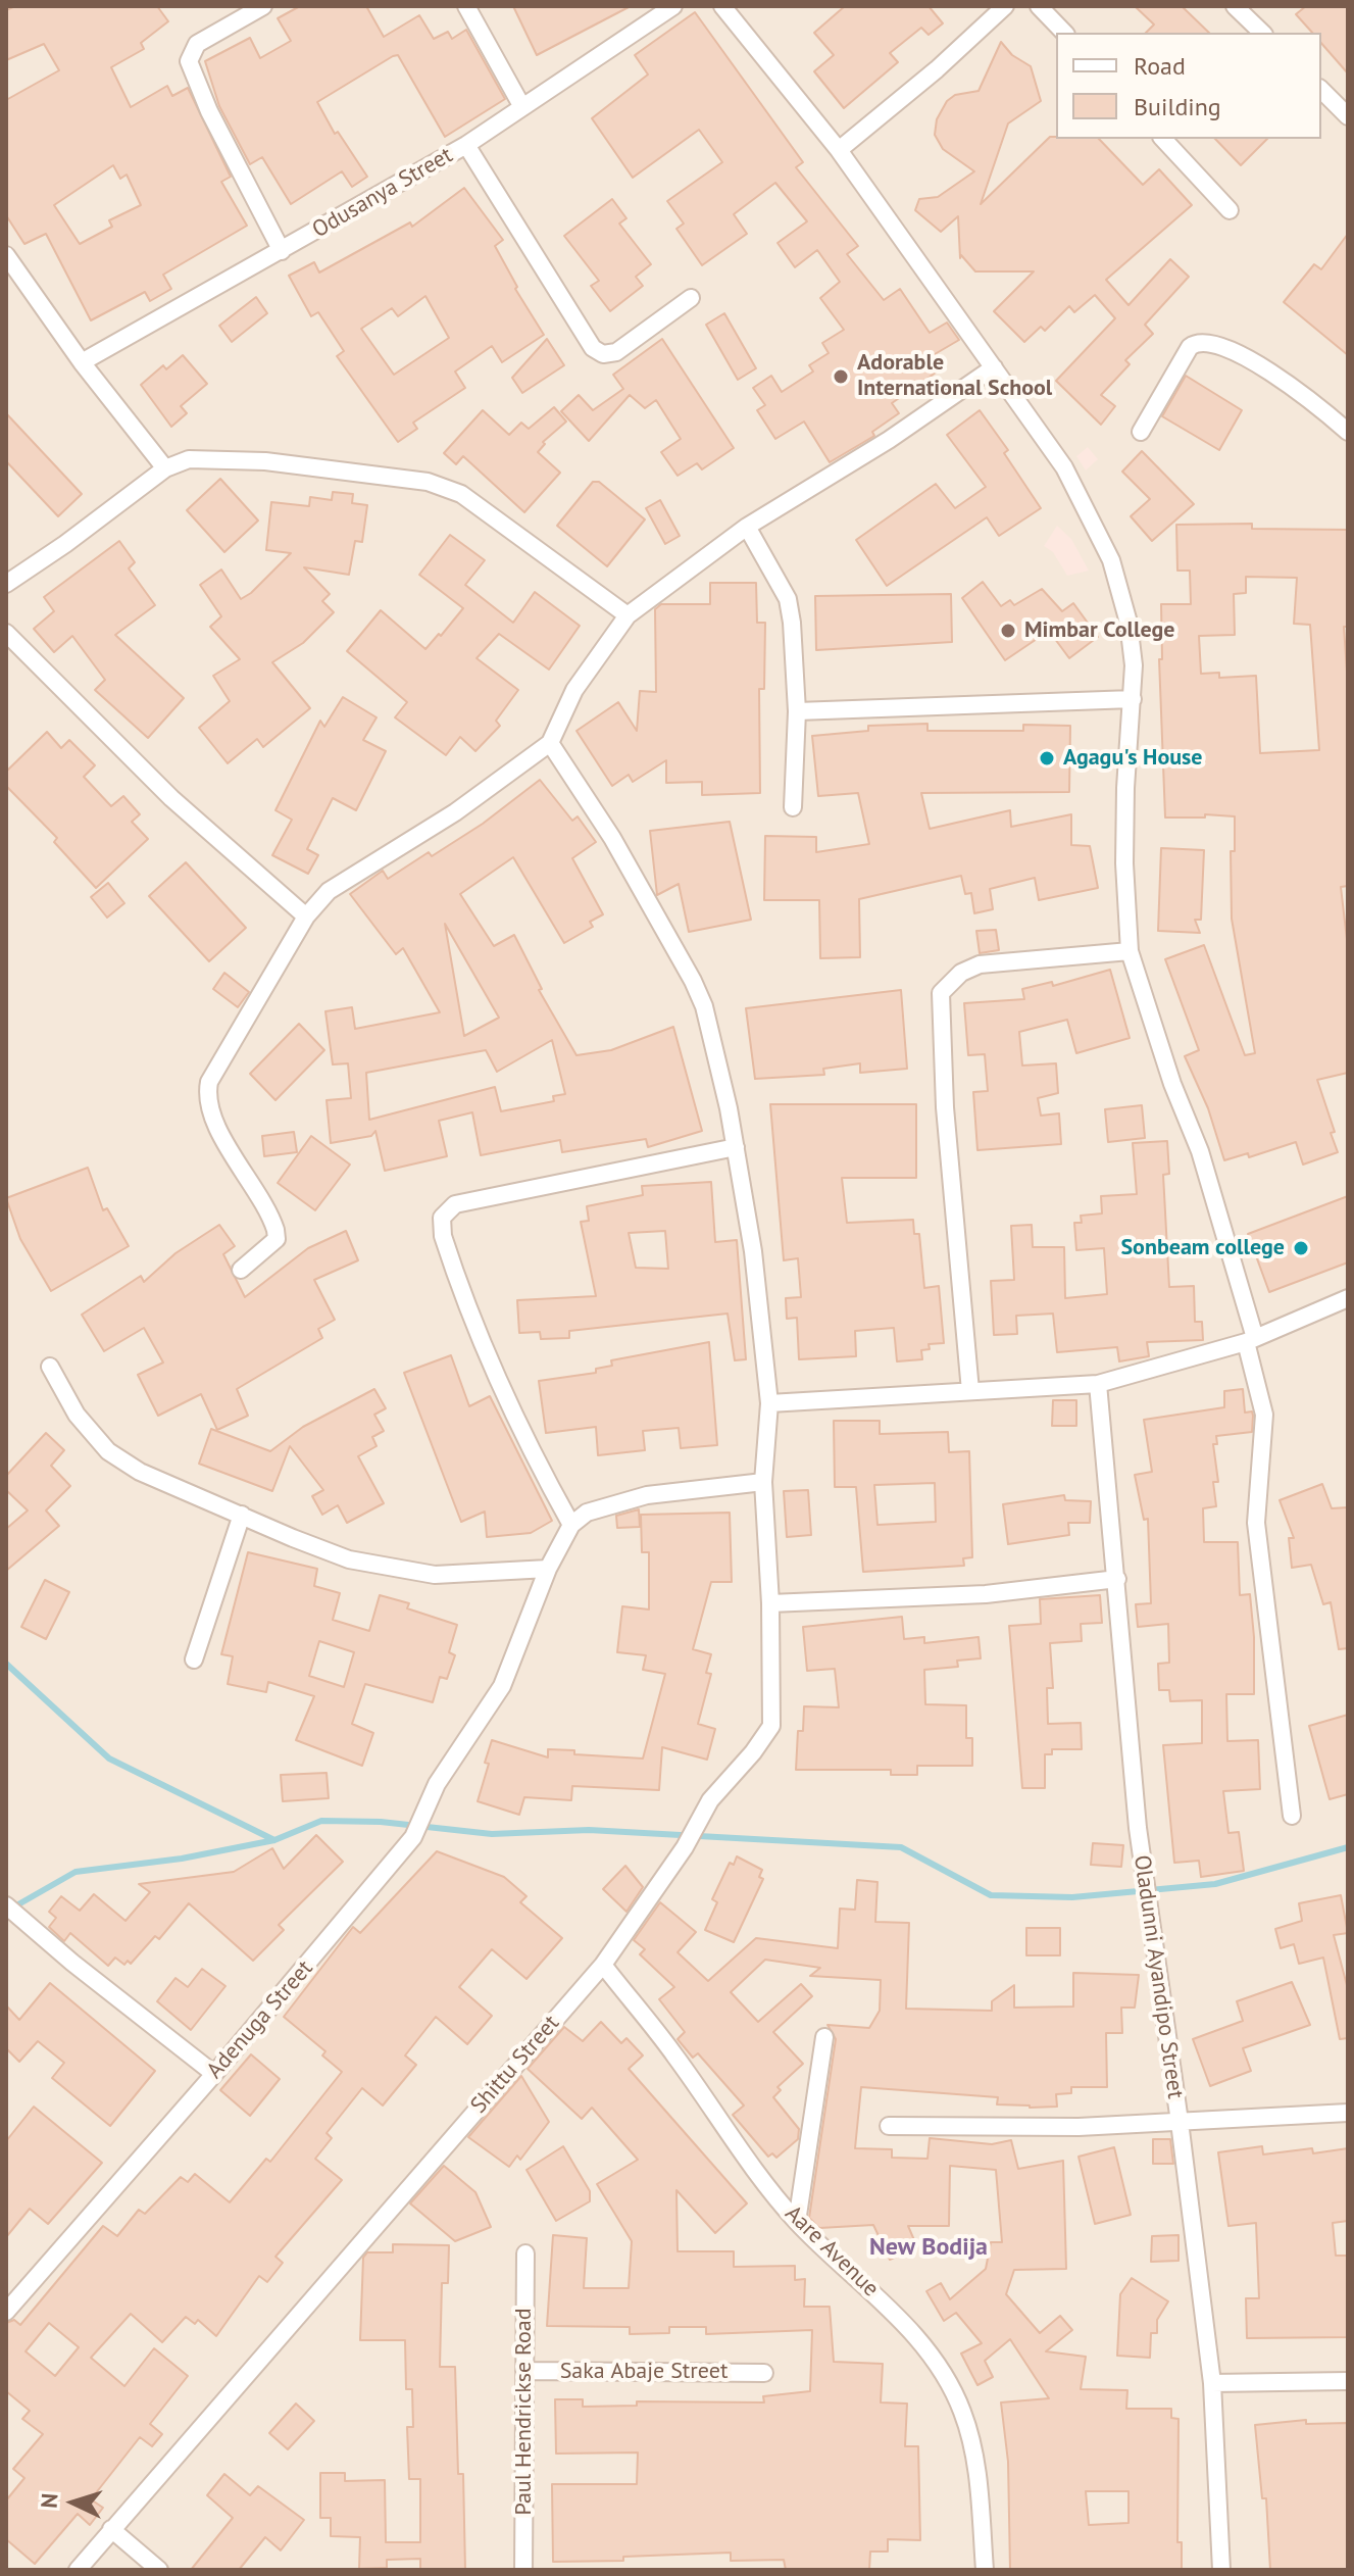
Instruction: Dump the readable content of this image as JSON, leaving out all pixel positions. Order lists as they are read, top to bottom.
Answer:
{
  "streets": {
    "street": [
      "Odusanya Street",
      "Oladunni Ayandipo Street",
      "Adenuga Street",
      "Shittu Street",
      "Aare Avenue",
      "Saka Abaje Street",
      "Paul Hendrickse Road"
    ]
  },
  "crossings": [
    ["Shittu Street", "Aare Avenue"],
    ["Saka Abaje Street", "Paul Hendrickse Road"]
  ],
  "districts": ["New Bodija"],
  "places": [
    "Adorable International School",
    "Mimbar College",
    "Agagu's House",
    "Sonbeam college"
  ],
  "legend": ["Road", "Building"],
  "north": "left"
}
